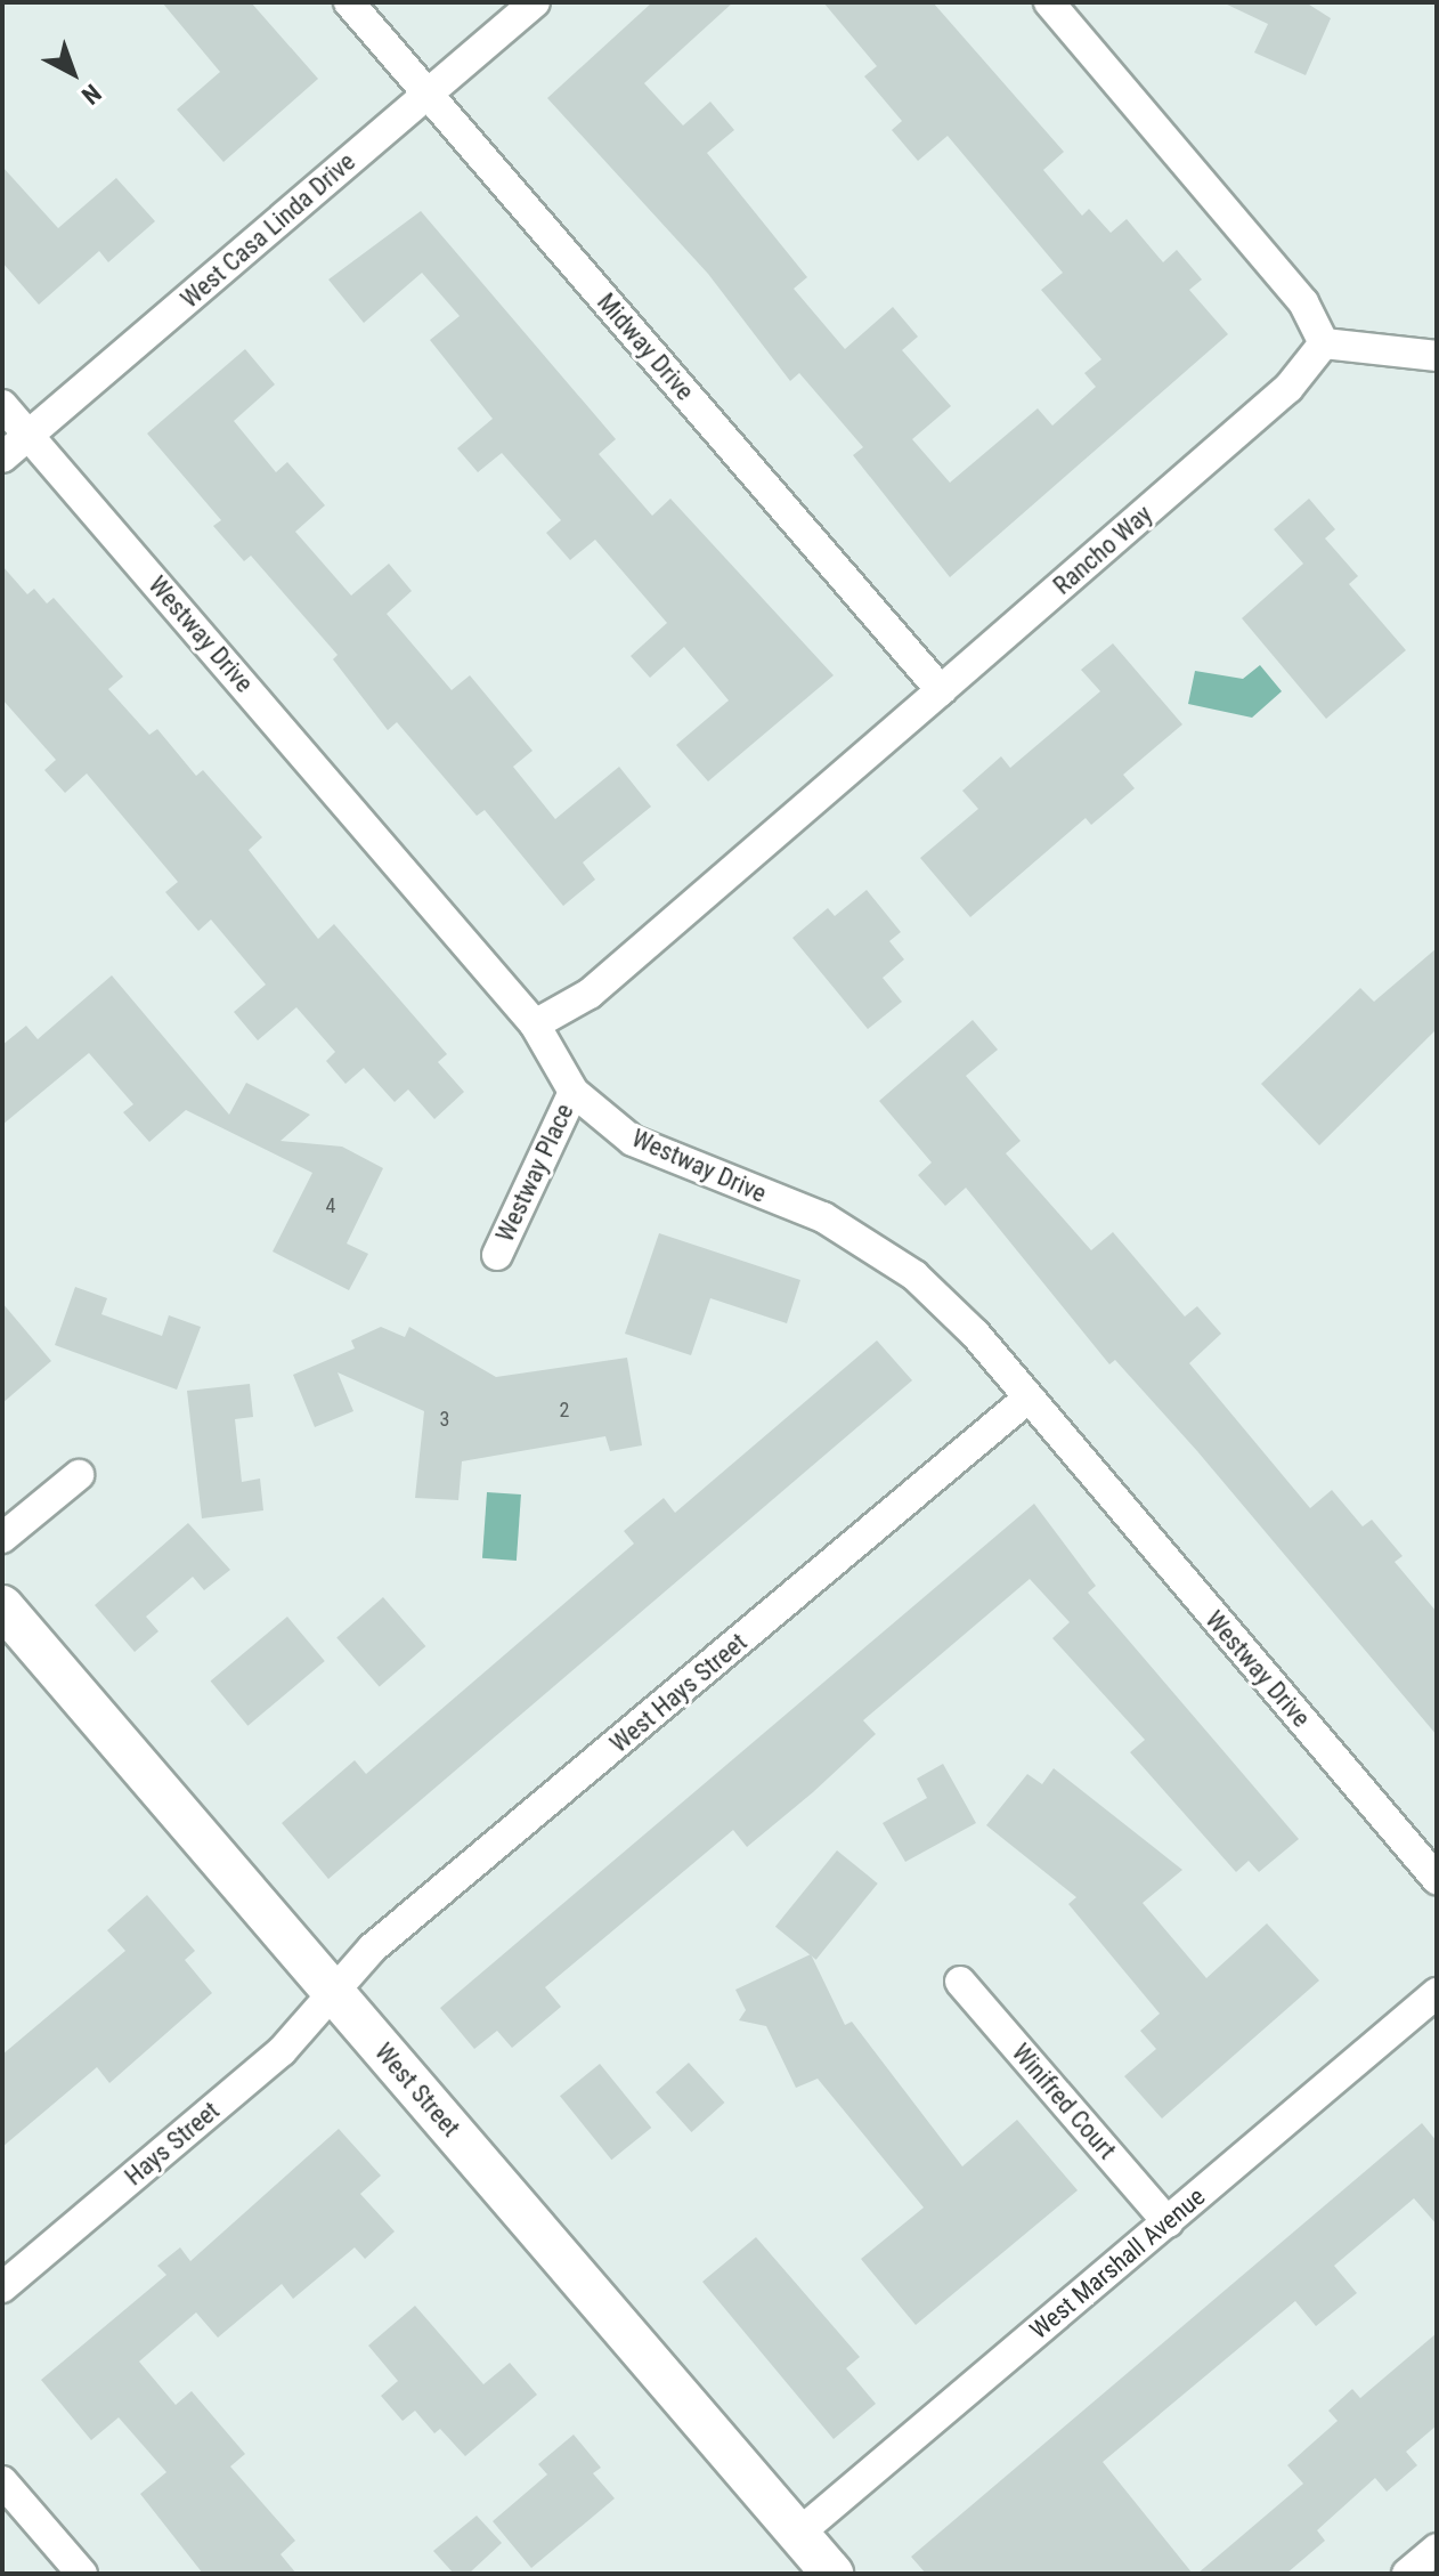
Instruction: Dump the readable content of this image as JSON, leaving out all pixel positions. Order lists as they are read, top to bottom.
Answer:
{
  "streets": {
    "main road": ["West Street"],
    "street": [
      "West Casa Linda Drive",
      "Midway Drive",
      "Rancho Way",
      "Westway Drive",
      "Westway Place",
      "West Hays Street",
      "Winifred Court",
      "Hays Street",
      "West Marshall Avenue"
    ]
  },
  "crossings": [
    ["West Casa Linda Drive", "Midway Drive"],
    ["West Casa Linda Drive", "Westway Drive"],
    ["Midway Drive", "Rancho Way"],
    ["Rancho Way", "Westway Drive"],
    ["Westway Drive", "Westway Place"],
    ["Westway Drive", "West Hays Street"],
    ["West Hays Street", "West Street"],
    ["West Hays Street", "Hays Street"],
    ["West Street", "Hays Street"],
    ["West Street", "West Marshall Avenue"],
    ["Winifred Court", "West Marshall Avenue"]
  ],
  "house_numbers": ["4", "2", "3"],
  "north": "bottom right"
}
